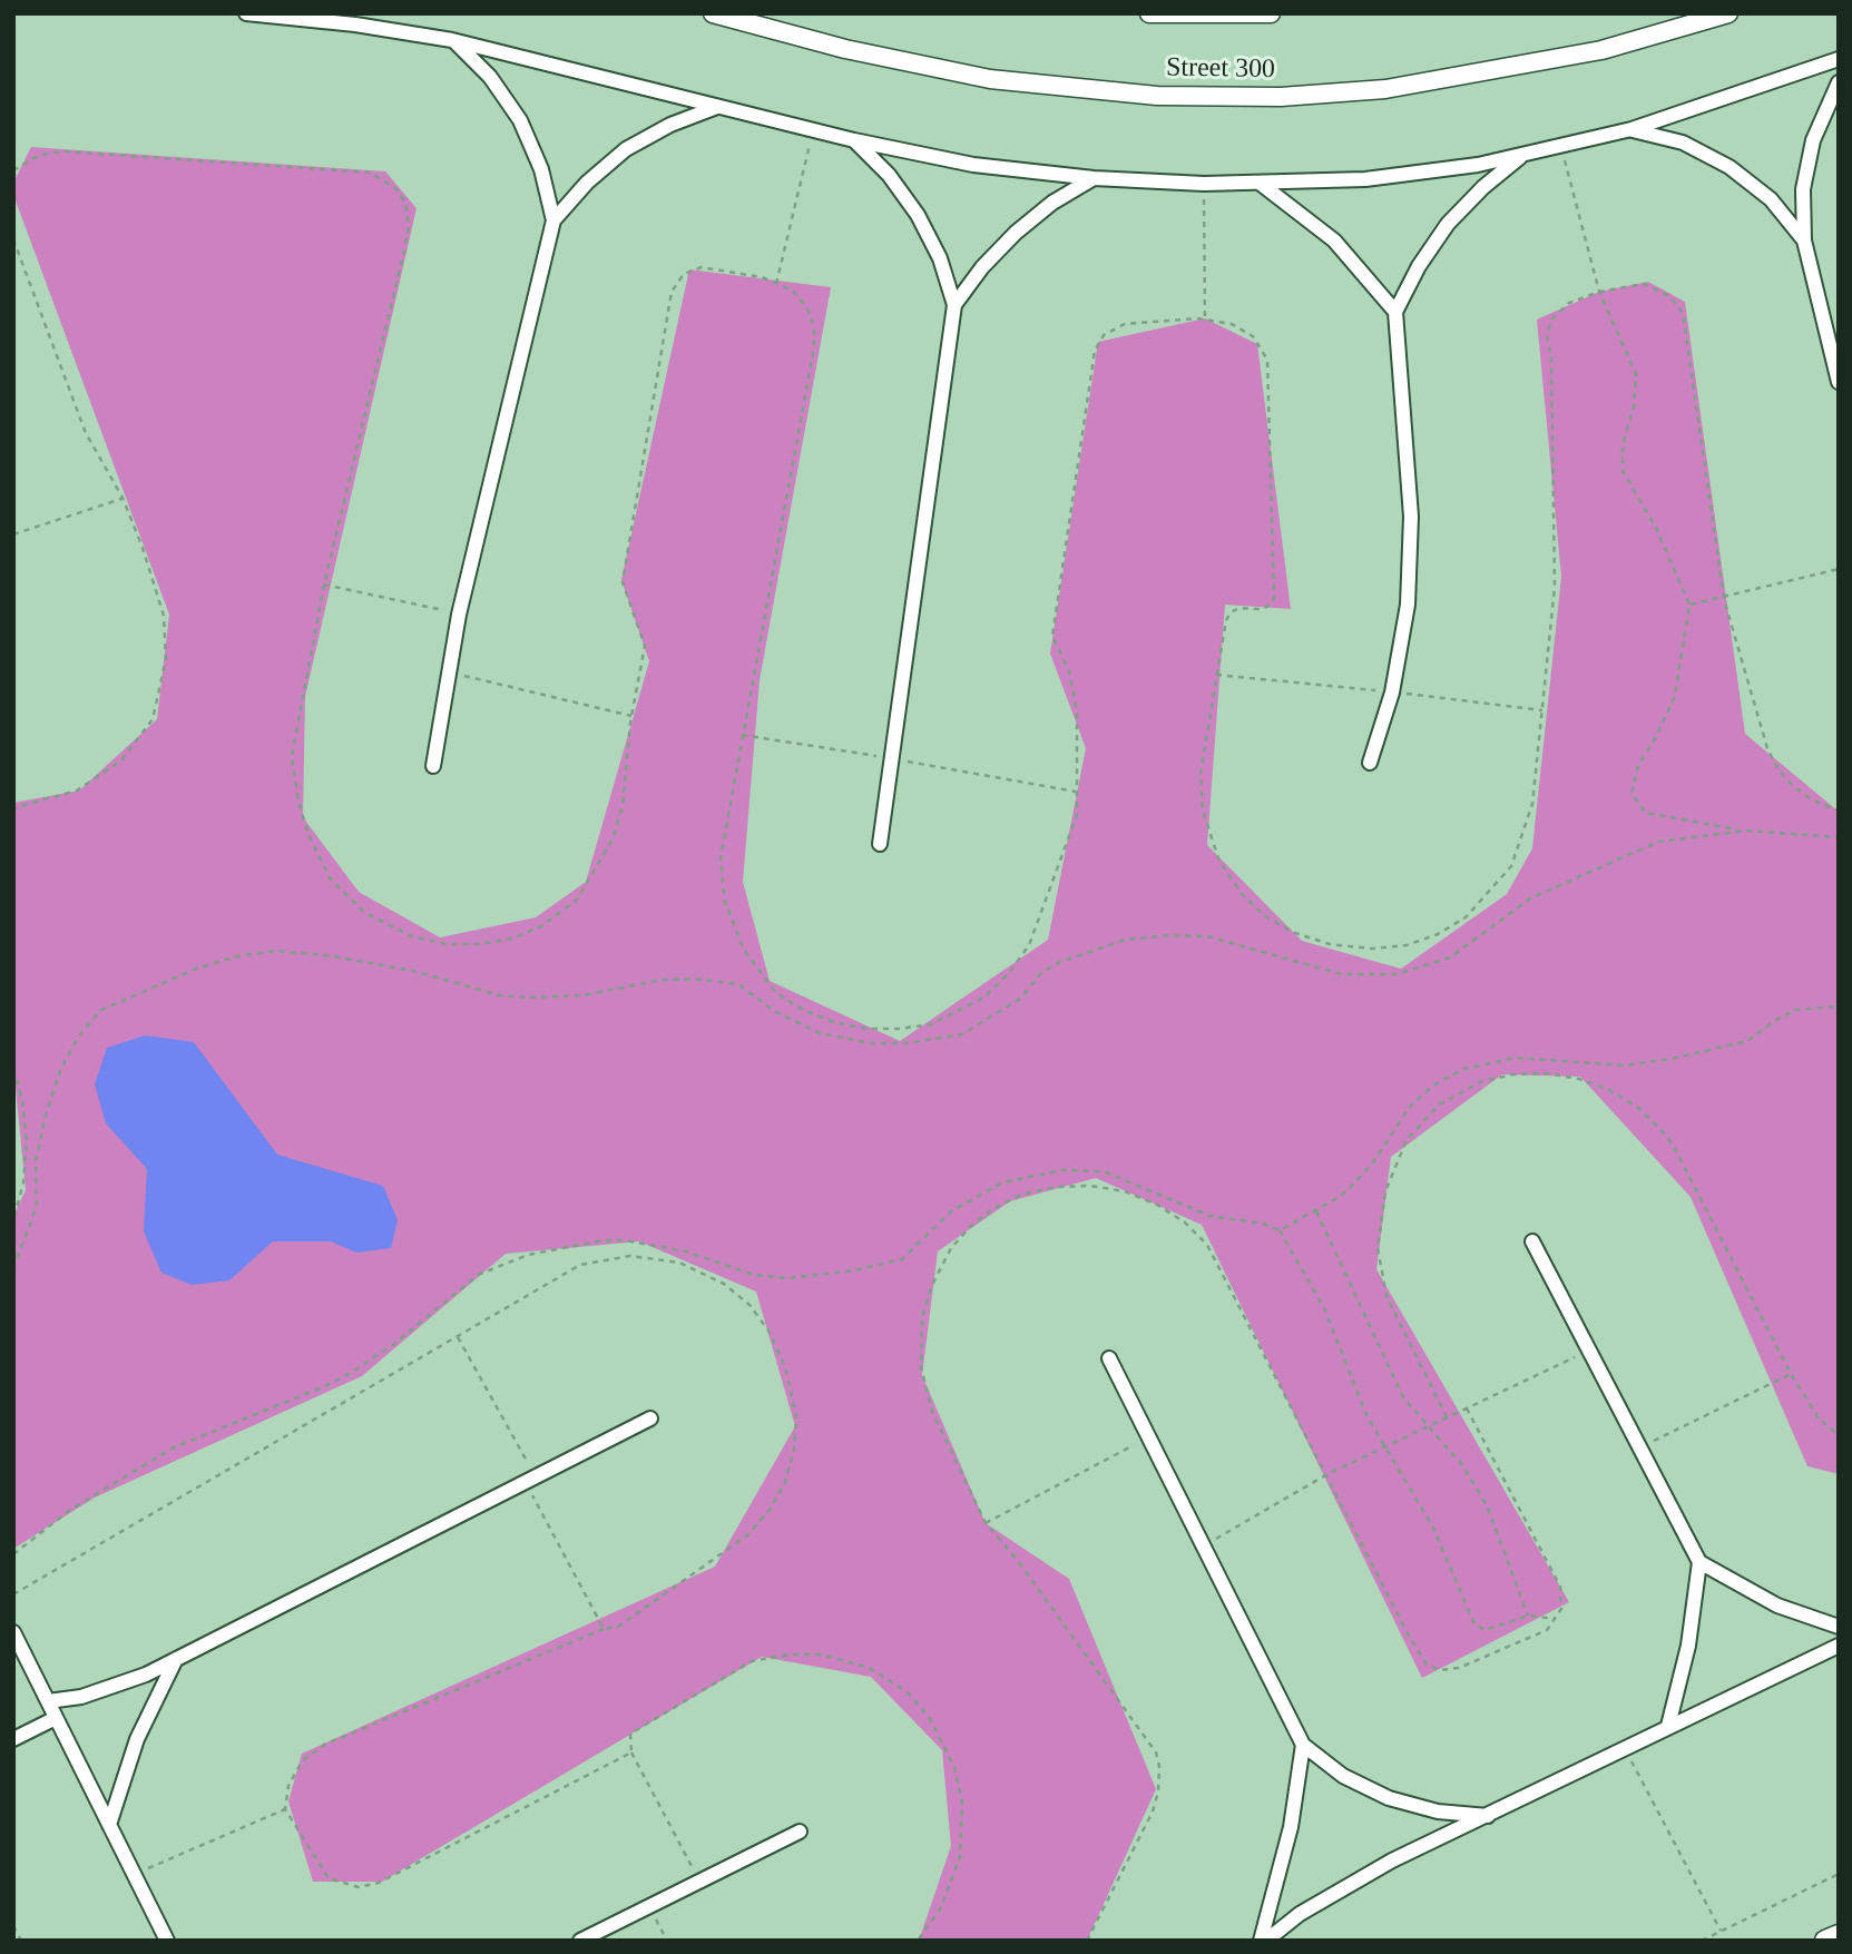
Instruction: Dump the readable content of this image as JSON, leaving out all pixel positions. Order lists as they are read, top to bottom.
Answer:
{
  "streets": {
    "street": ["Street 300"]
  }
}
